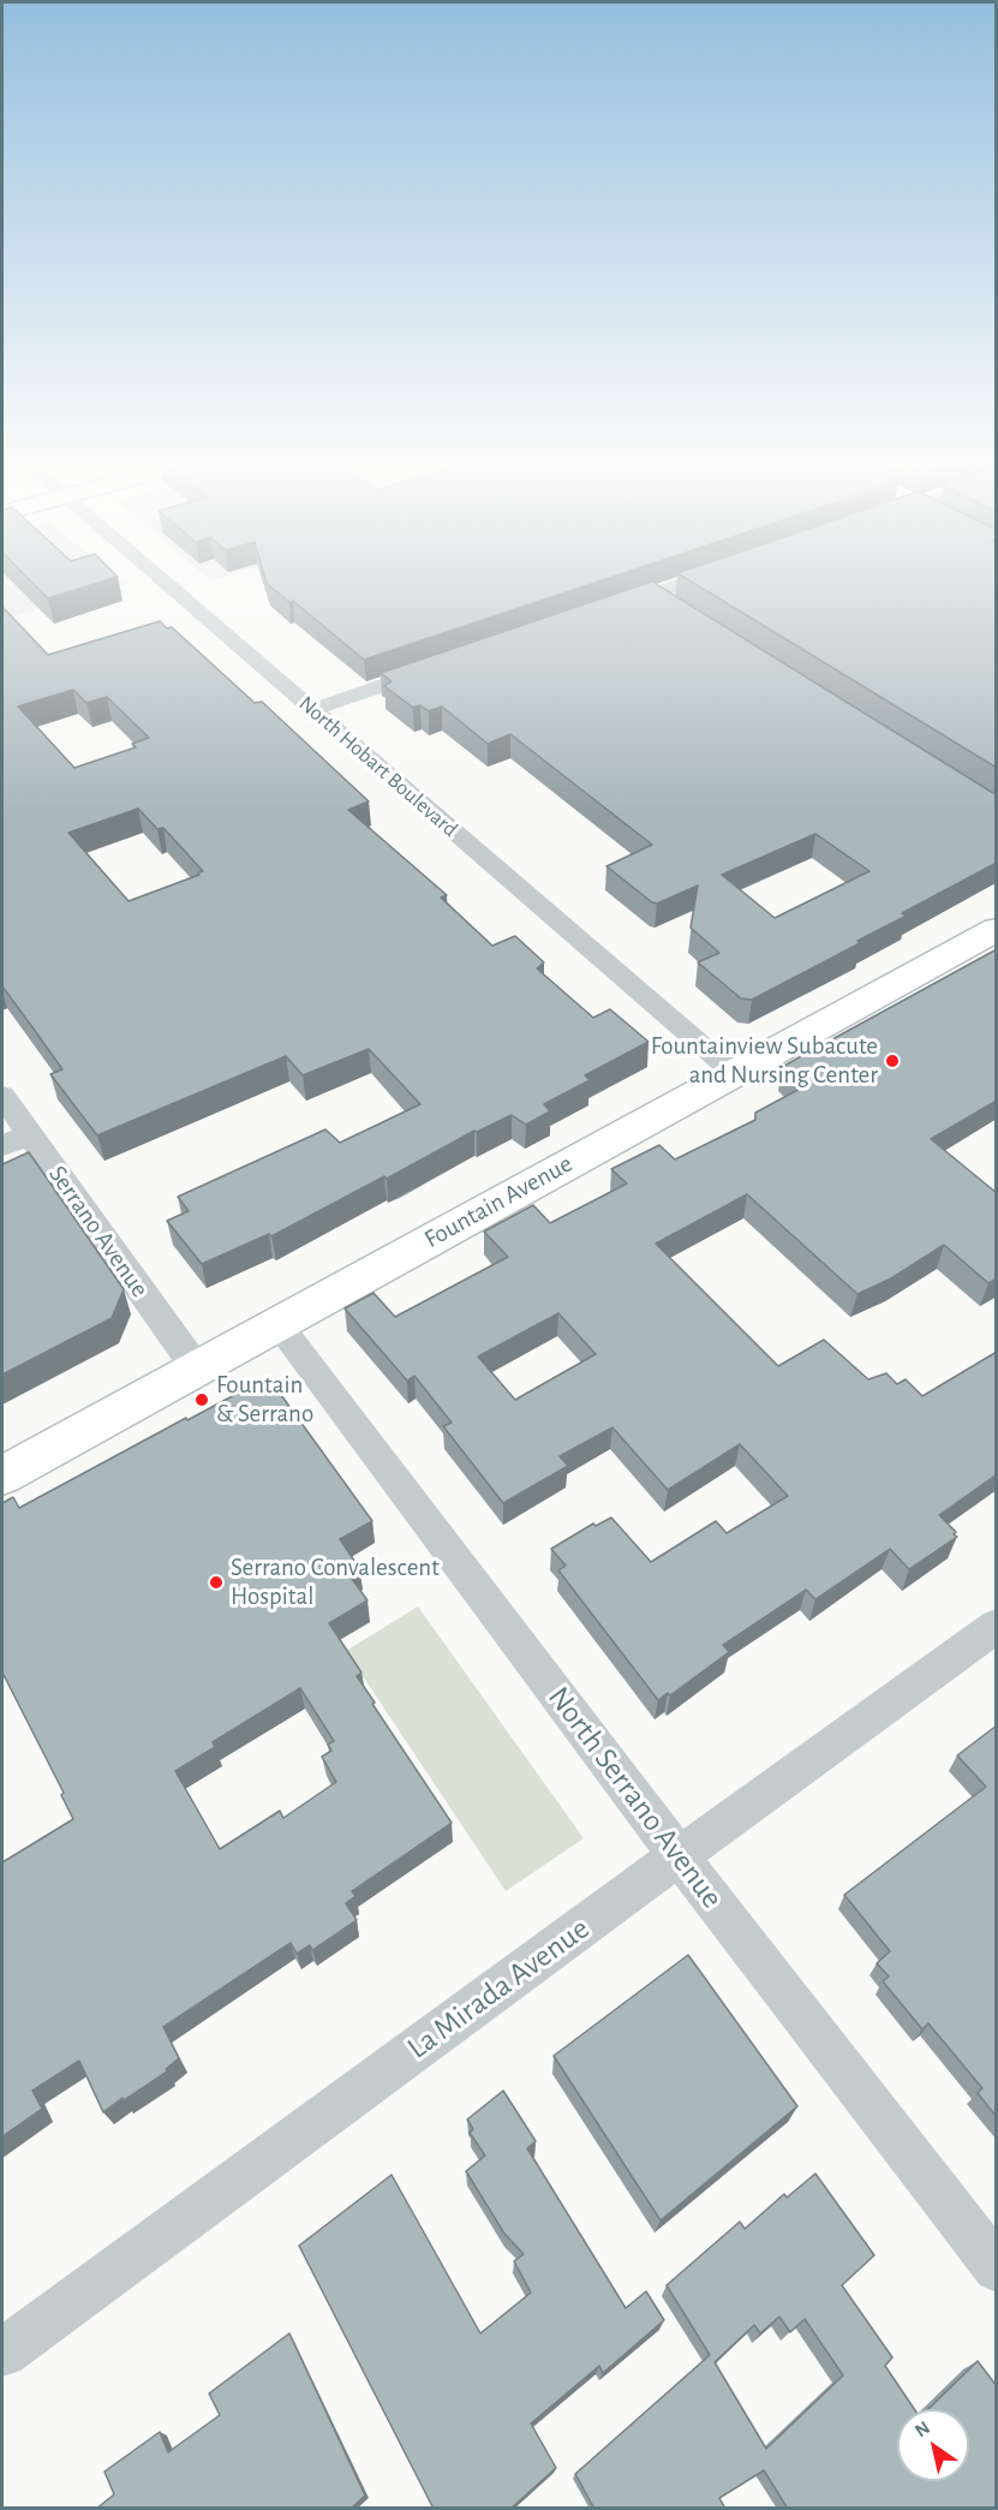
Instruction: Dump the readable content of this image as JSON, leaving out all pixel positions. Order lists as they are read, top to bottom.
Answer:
{
  "streets": {
    "street": [
      "North Hobart Boulevard",
      "Fountain Avenue",
      "Serrano Avenue",
      "North Serrano Avenue",
      "La Mirada Avenue"
    ]
  },
  "crossings": [
    ["North Hobart Boulevard", "Fountain Avenue"],
    ["Fountain Avenue", "Serrano Avenue"],
    ["Fountain Avenue", "North Serrano Avenue"],
    ["North Serrano Avenue", "La Mirada Avenue"]
  ],
  "places": ["Fountainview Subacute and Nursing Center", "Fountain & Serrano", "Serrano Convalescent Hospital"],
  "north": "top left"
}
